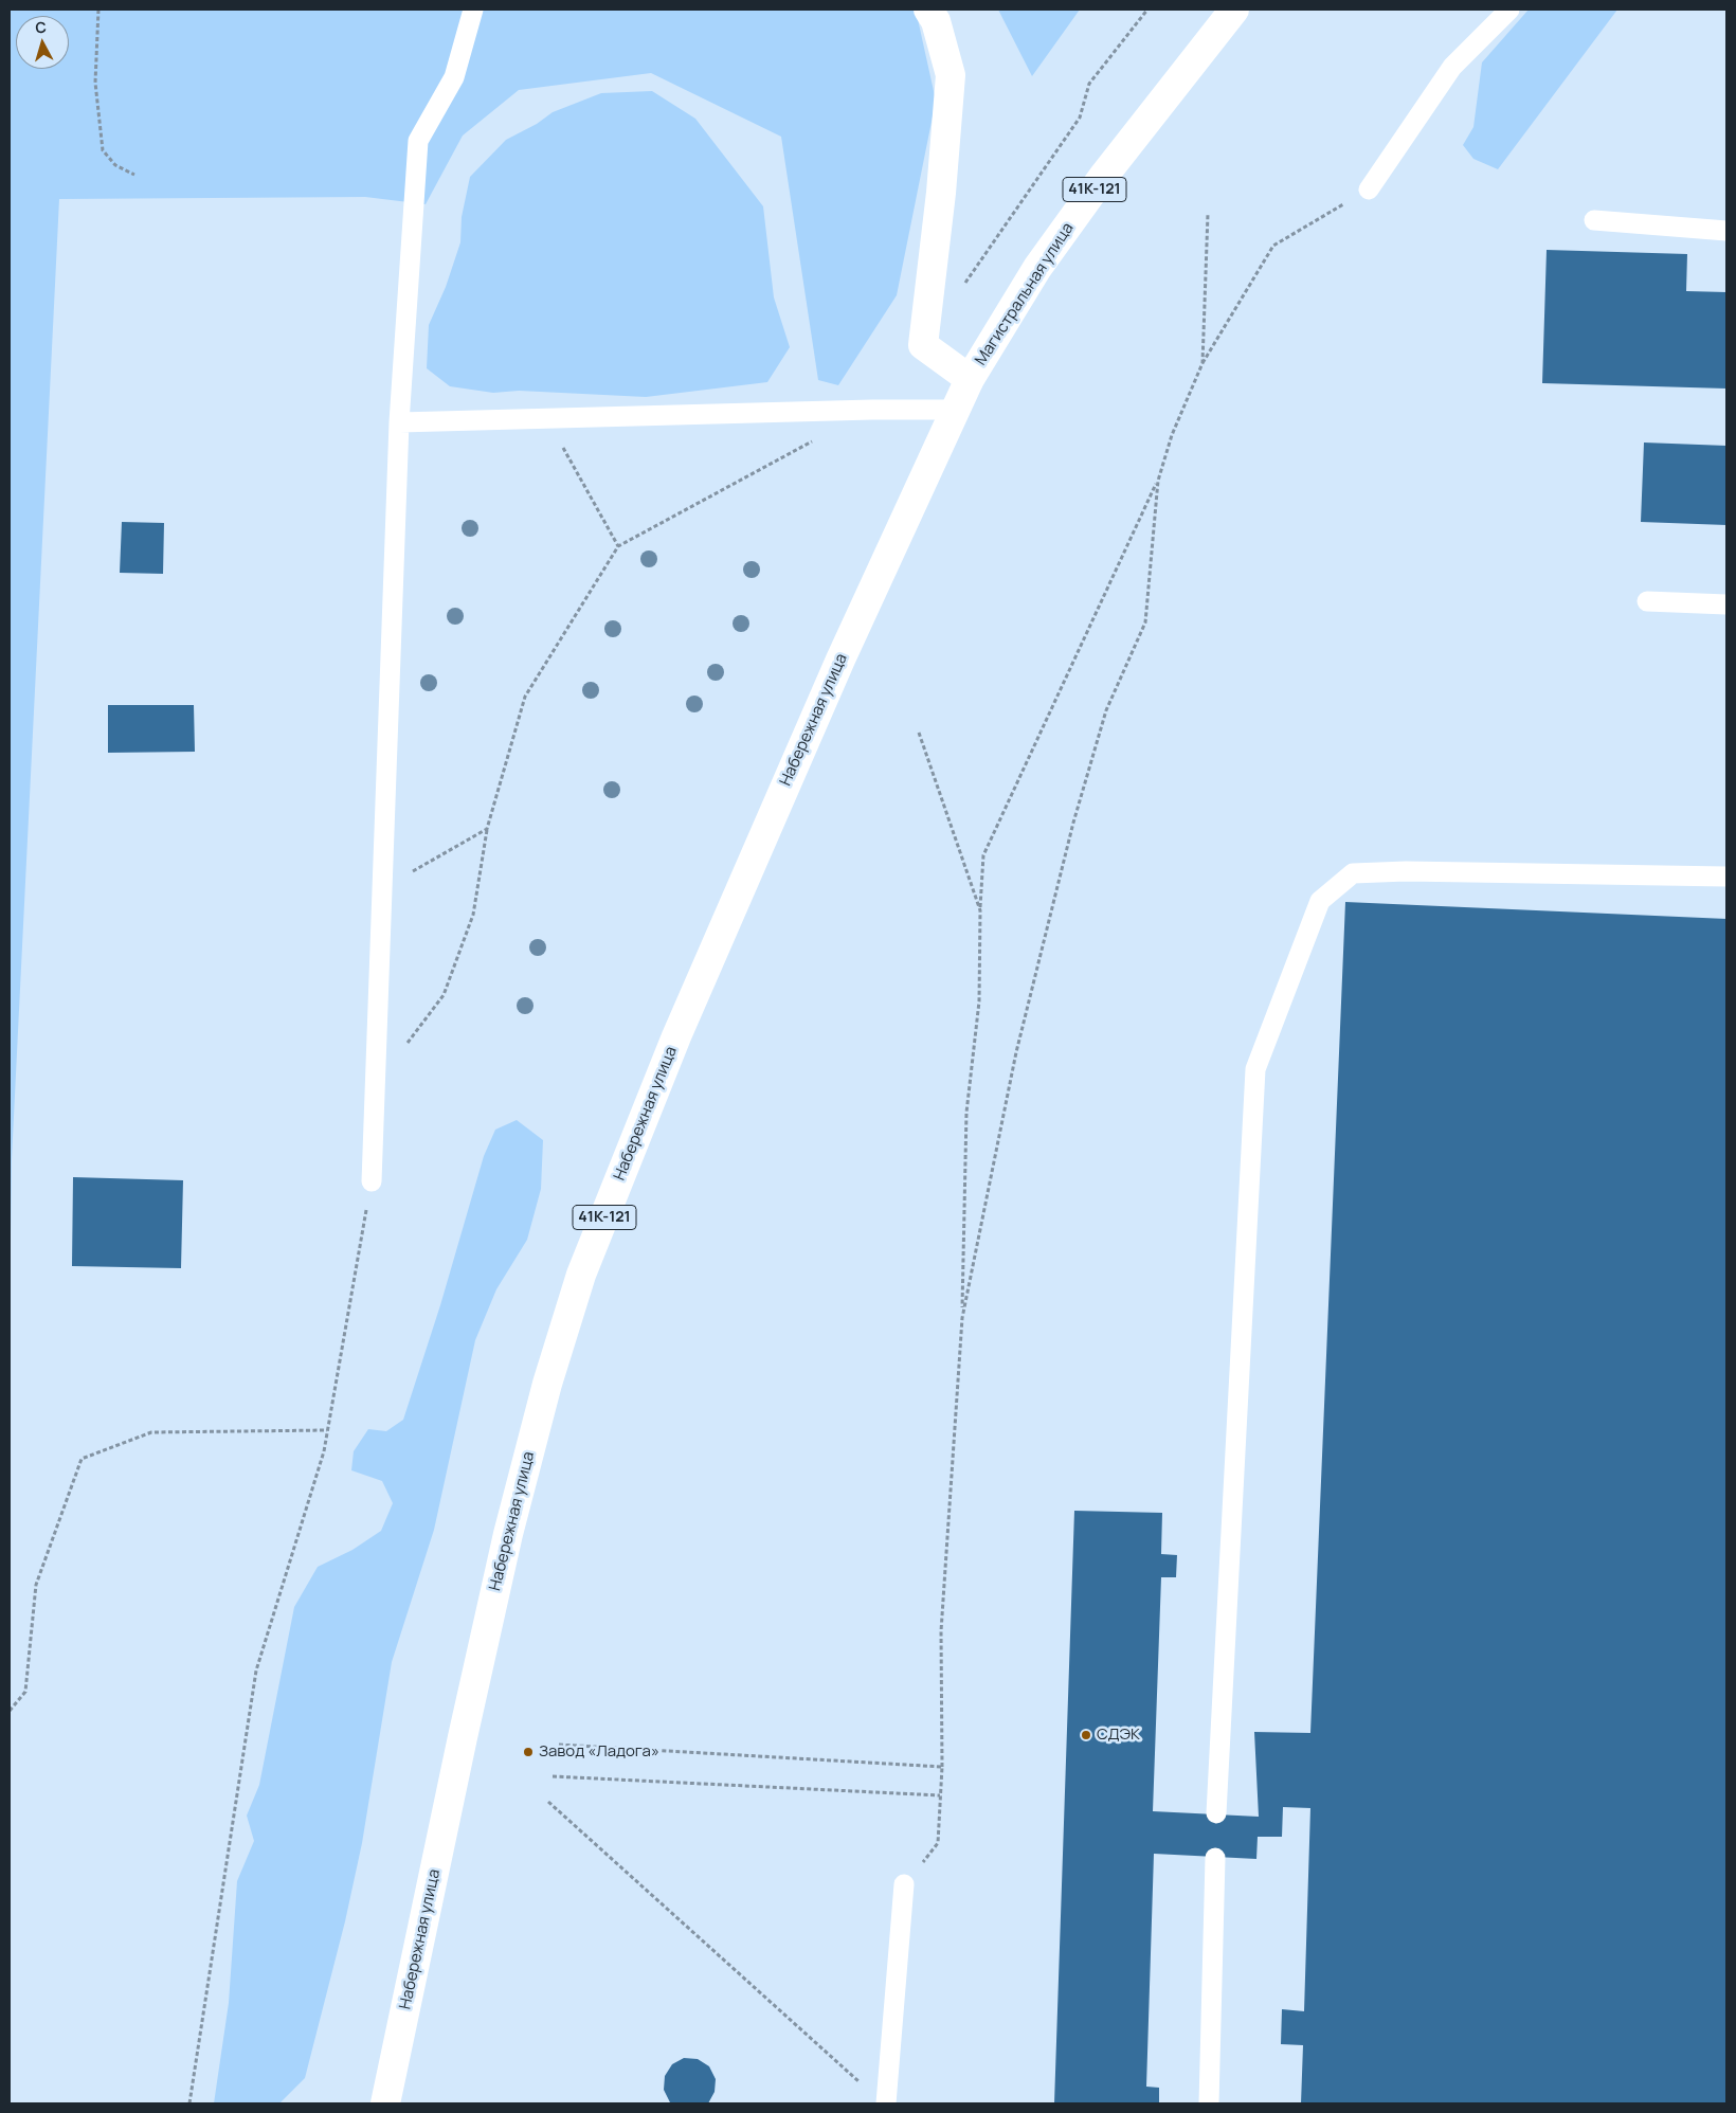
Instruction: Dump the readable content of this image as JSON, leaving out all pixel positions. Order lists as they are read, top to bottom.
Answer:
{
  "streets": {
    "main road": ["41К-121", "Магистральная улица", "Набережная улица"]
  },
  "crossings": [
    ["Магистральная улица", "Набережная улица"]
  ],
  "places": ["СДЭК", "Завод «Ладога»"],
  "north": "top"
}
